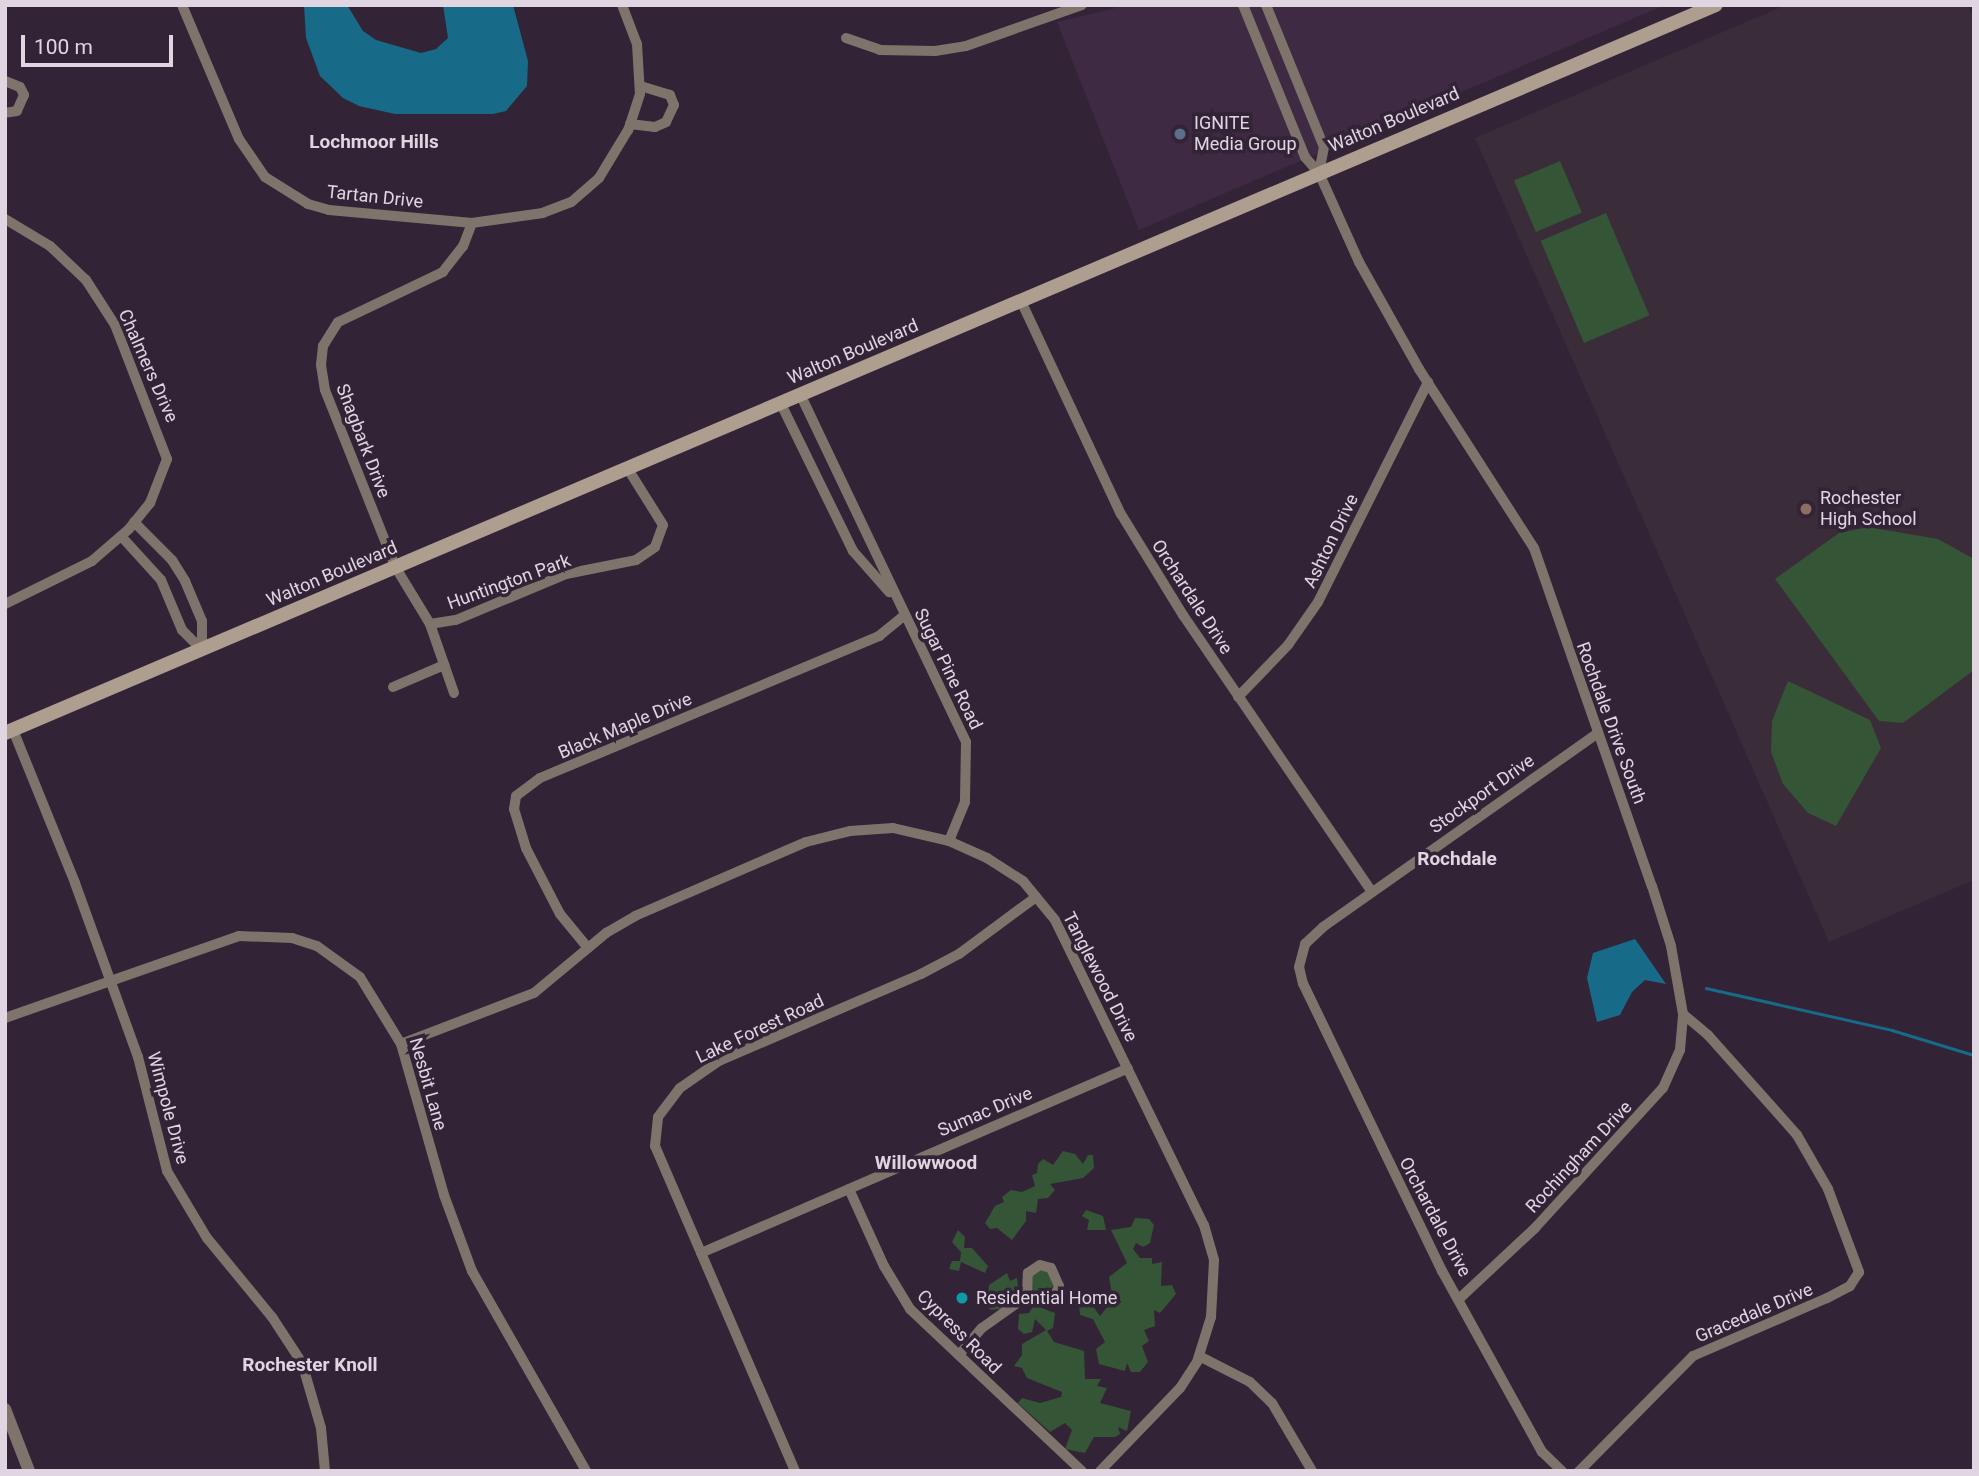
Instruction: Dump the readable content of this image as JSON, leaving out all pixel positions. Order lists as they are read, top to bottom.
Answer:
{
  "streets": {
    "main road": ["Walton Boulevard"],
    "street": [
      "Tartan Drive",
      "Chalmers Drive",
      "Shagbark Drive",
      "Ashton Drive",
      "Huntington Park",
      "Orchardale Drive",
      "Sugar Pine Road",
      "Rochdale Drive South",
      "Black Maple Drive",
      "Stockport Drive",
      "Tanglewood Drive",
      "Lake Forest Road",
      "Nesbit Lane",
      "Wimpole Drive",
      "Sumac Drive",
      "Rochingham Drive",
      "Gracedale Drive",
      "Cypress Road"
    ]
  },
  "crossings": [
    ["Walton Boulevard", "Shagbark Drive"],
    ["Walton Boulevard", "Huntington Park"],
    ["Walton Boulevard", "Orchardale Drive"],
    ["Walton Boulevard", "Sugar Pine Road"],
    ["Walton Boulevard", "Rochdale Drive South"],
    ["Walton Boulevard", "Wimpole Drive"],
    ["Tartan Drive", "Shagbark Drive"],
    ["Shagbark Drive", "Huntington Park"],
    ["Ashton Drive", "Orchardale Drive"],
    ["Ashton Drive", "Rochdale Drive South"],
    ["Orchardale Drive", "Stockport Drive"],
    ["Orchardale Drive", "Rochingham Drive"],
    ["Sugar Pine Road", "Black Maple Drive"],
    ["Sugar Pine Road", "Tanglewood Drive"],
    ["Rochdale Drive South", "Stockport Drive"],
    ["Rochdale Drive South", "Rochingham Drive"],
    ["Rochdale Drive South", "Gracedale Drive"],
    ["Black Maple Drive", "Tanglewood Drive"],
    ["Tanglewood Drive", "Lake Forest Road"],
    ["Tanglewood Drive", "Nesbit Lane"],
    ["Tanglewood Drive", "Sumac Drive"],
    ["Lake Forest Road", "Sumac Drive"],
    ["Nesbit Lane", "Wimpole Drive"],
    ["Sumac Drive", "Cypress Road"],
    ["Rochingham Drive", "Gracedale Drive"]
  ],
  "districts": [
    "Lochmoor Hills",
    "Rochdale",
    "Willowwood",
    "Rochester Knoll"
  ],
  "places": ["IGNITE Media Group", "Rochester High School", "Residential Home"],
  "scale_bar": "100 m"
}
